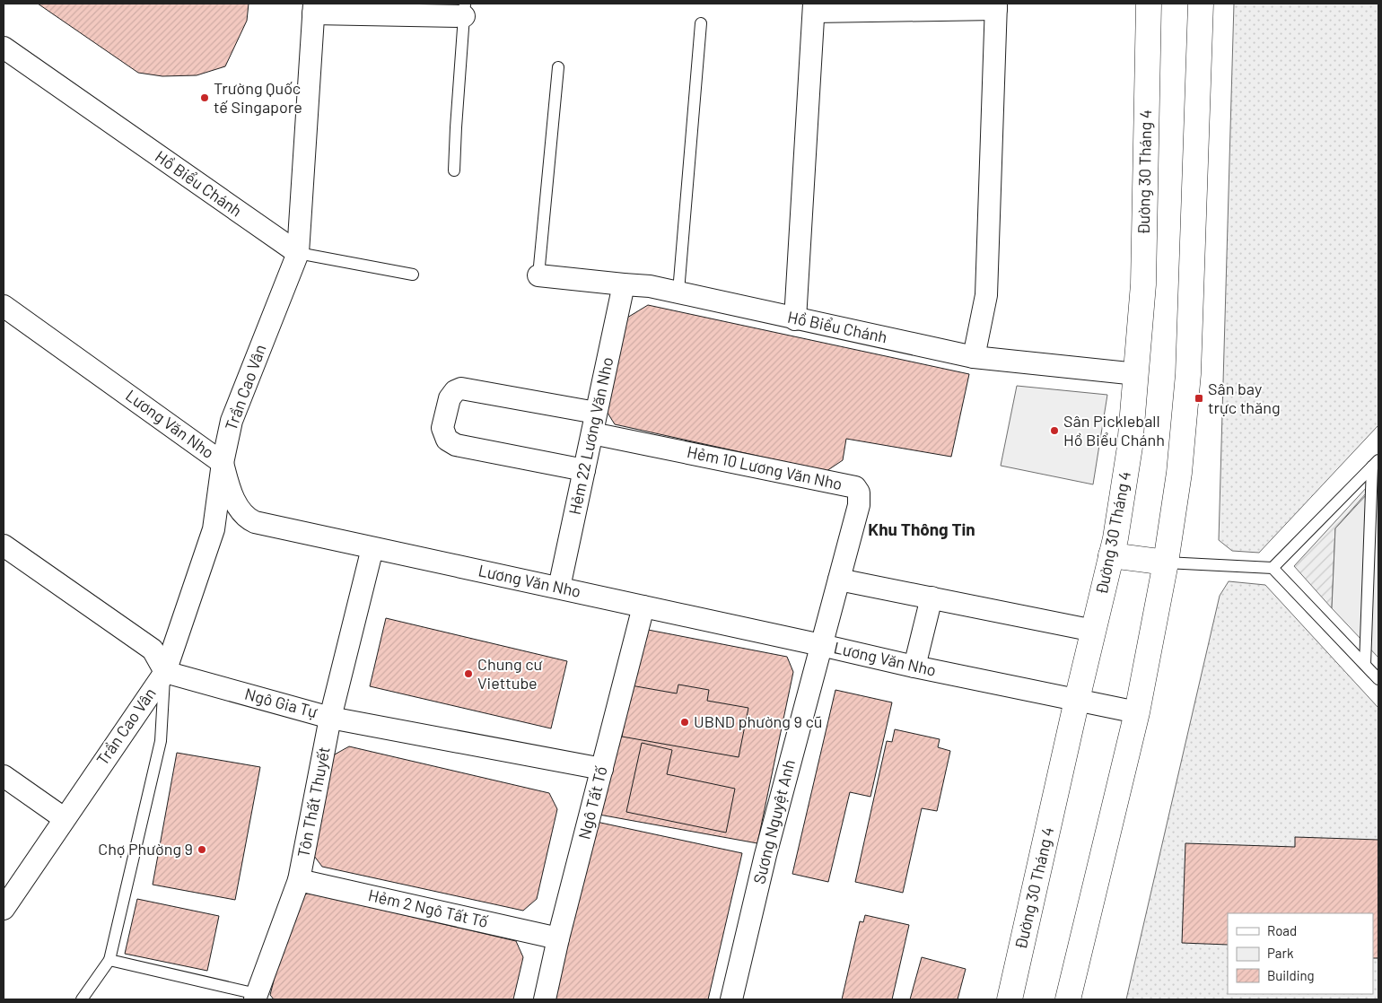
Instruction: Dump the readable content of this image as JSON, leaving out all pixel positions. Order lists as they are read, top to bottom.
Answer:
{
  "streets": {
    "main road": ["Đường 30 Tháng 4"],
    "street": [
      "Hồ Biểu Chánh",
      "Trần Cao Vân",
      "Lương Văn Nho",
      "Hẻm 22 Lương Văn Nho",
      "Hẻm 10 Lương Văn Nho",
      "Ngô Gia Tự",
      "Tôn Thất Thuyết",
      "Ngô Tất Tố",
      "Sương Nguyệt Anh",
      "Hẻm 2 Ngô Tất Tố"
    ]
  },
  "crossings": [
    ["Đường 30 Tháng 4", "Hồ Biểu Chánh"],
    ["Đường 30 Tháng 4", "Lương Văn Nho"],
    ["Hồ Biểu Chánh", "Trần Cao Vân"],
    ["Hồ Biểu Chánh", "Hẻm 22 Lương Văn Nho"],
    ["Trần Cao Vân", "Lương Văn Nho"],
    ["Trần Cao Vân", "Ngô Gia Tự"],
    ["Lương Văn Nho", "Hẻm 22 Lương Văn Nho"],
    ["Lương Văn Nho", "Hẻm 10 Lương Văn Nho"],
    ["Lương Văn Nho", "Tôn Thất Thuyết"],
    ["Lương Văn Nho", "Ngô Tất Tố"],
    ["Lương Văn Nho", "Sương Nguyệt Anh"],
    ["Hẻm 22 Lương Văn Nho", "Hẻm 10 Lương Văn Nho"],
    ["Hẻm 10 Lương Văn Nho", "Sương Nguyệt Anh"],
    ["Ngô Gia Tự", "Tôn Thất Thuyết"],
    ["Ngô Gia Tự", "Ngô Tất Tố"],
    ["Tôn Thất Thuyết", "Hẻm 2 Ngô Tất Tố"],
    ["Ngô Tất Tố", "Hẻm 2 Ngô Tất Tố"]
  ],
  "districts": ["Khu Thông Tin"],
  "places": {
    "other": [
      "Trường Quốc tế Singapore",
      "Sân Pickleball Hồ Biểu Chánh",
      "Chung cư Viettube",
      "UBND phường 9 cũ",
      "Chợ Phường 9"
    ],
    "transit": ["Sân bay trực thăng"]
  },
  "legend": ["Road", "Park", "Building"]
}
